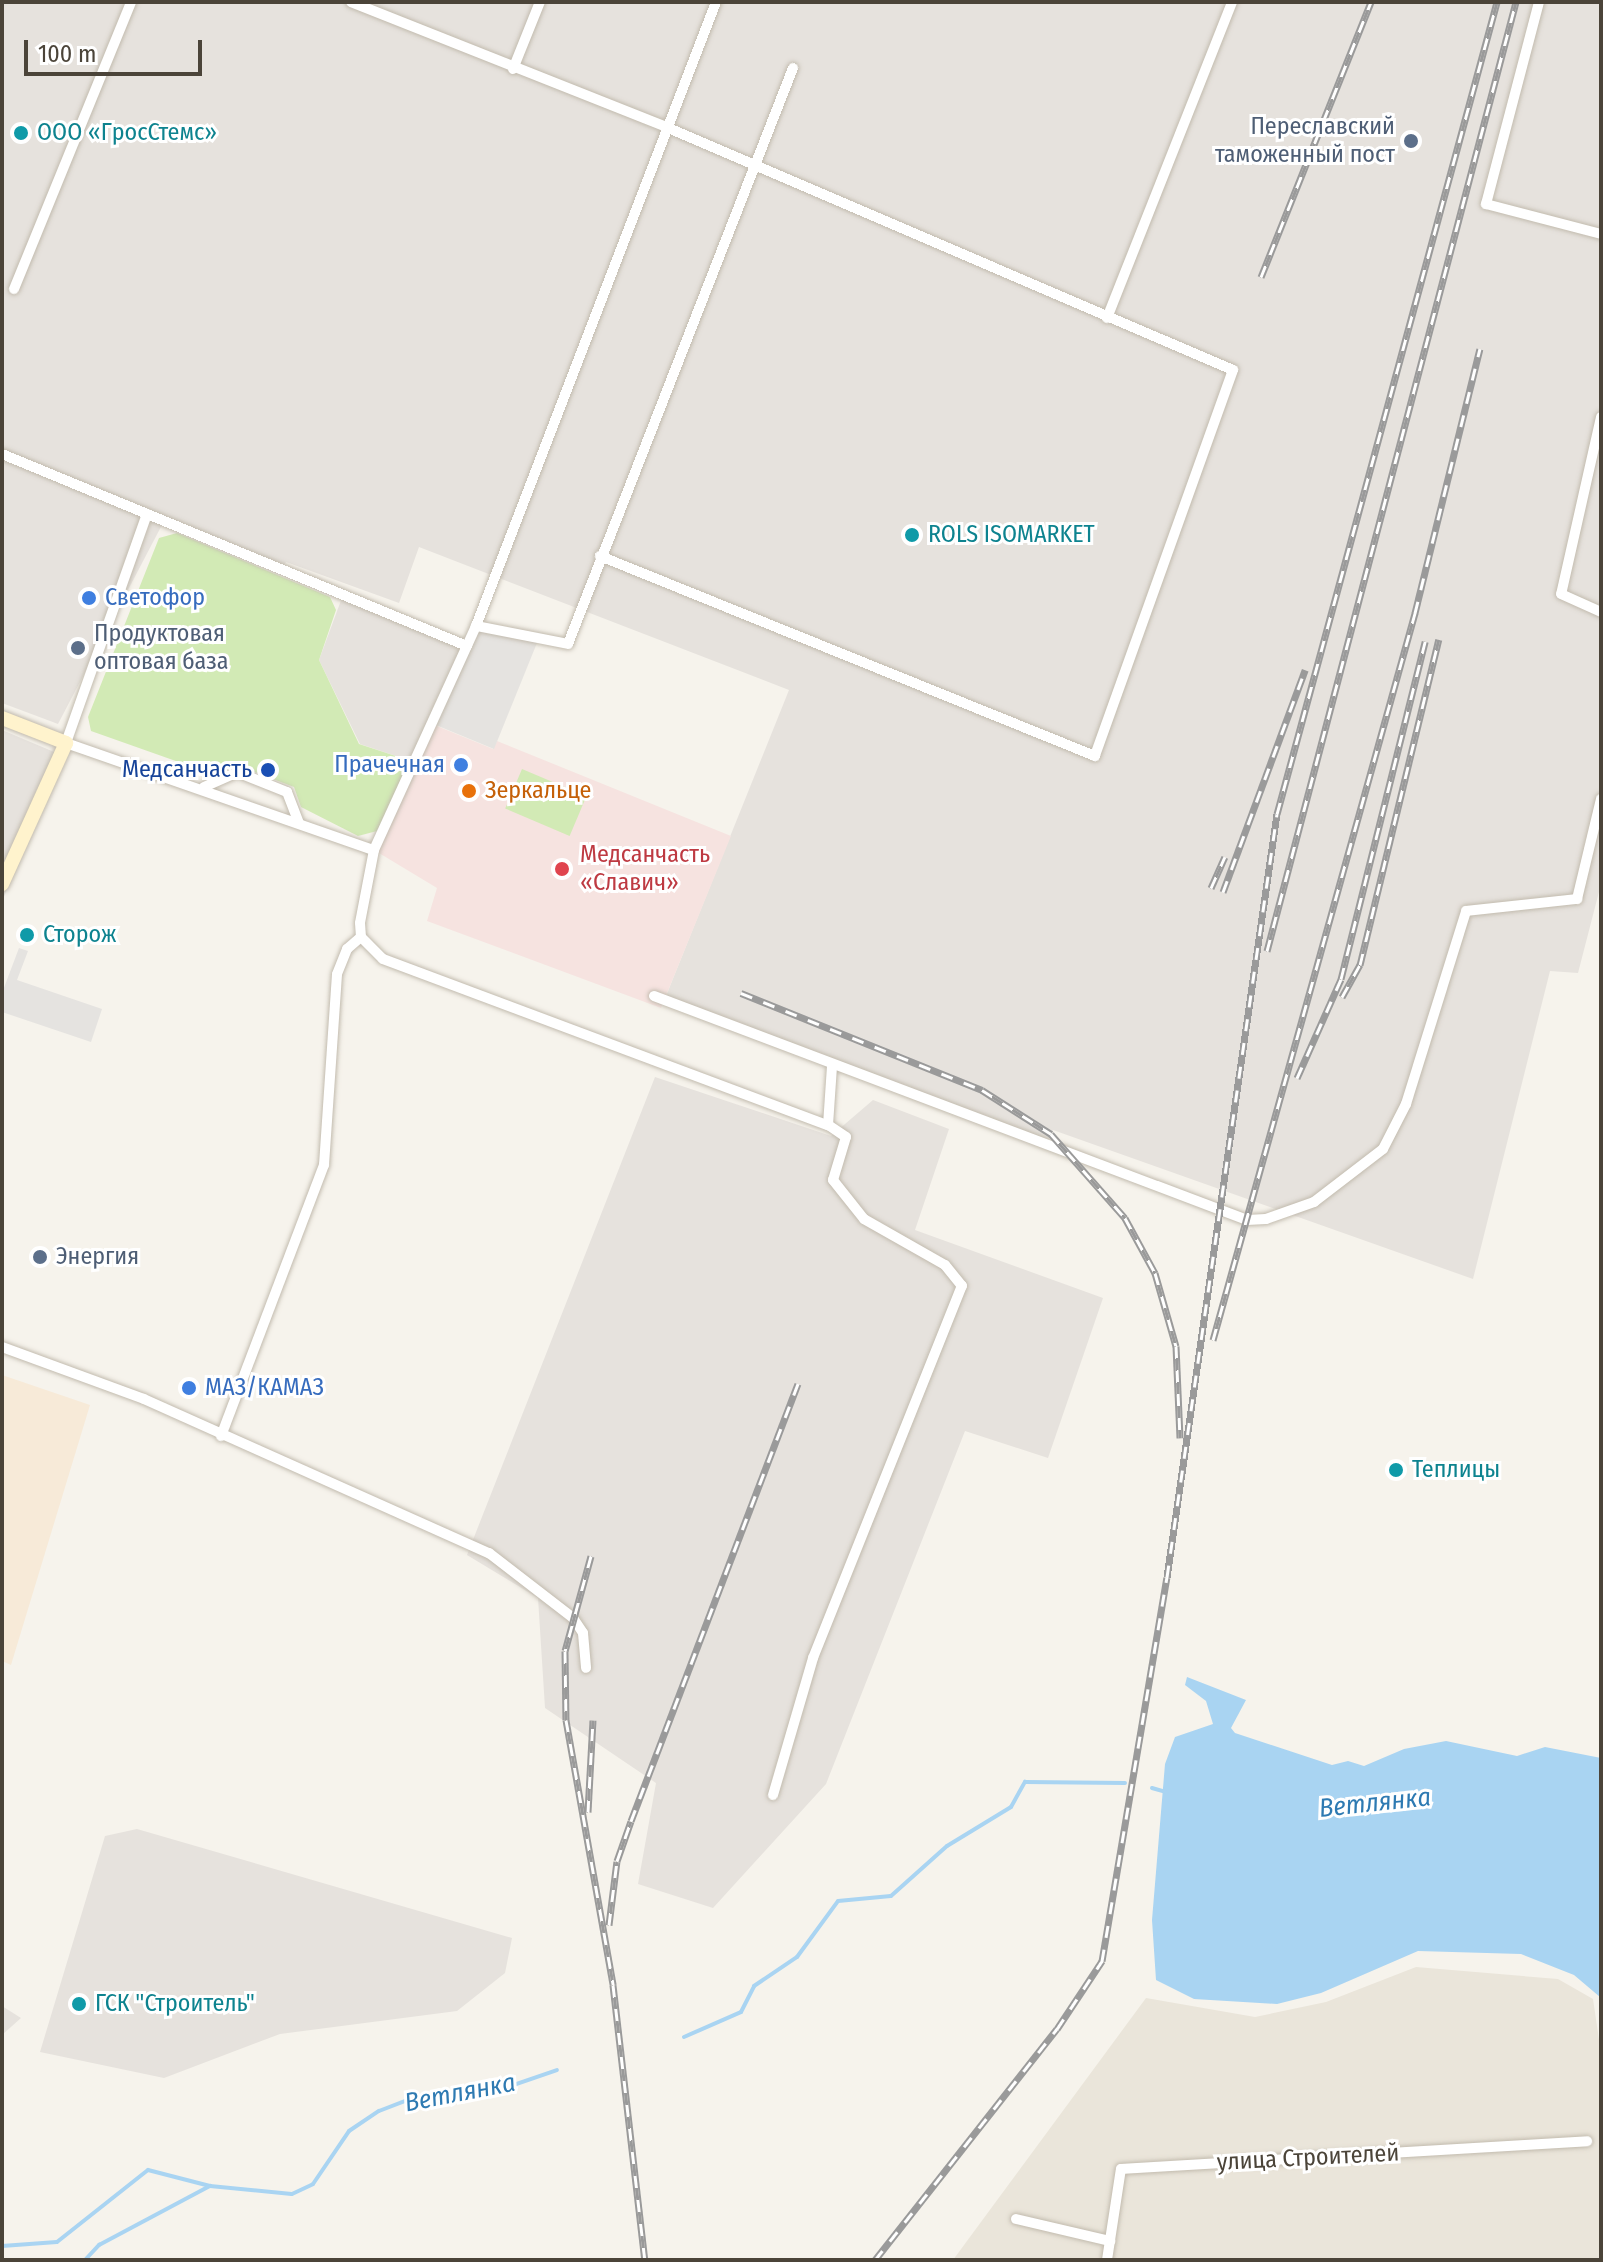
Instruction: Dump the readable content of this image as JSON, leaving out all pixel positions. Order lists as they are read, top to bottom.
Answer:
{
  "streets": {
    "street": ["улица Строителей"]
  },
  "water": ["Ветлянка"],
  "places": [
    "ООО «ГросСтемс»",
    "Переславский таможенный пост",
    "ROLS ISOMARKET",
    "Светофор",
    "Продуктовая оптовая база",
    "Прачечная",
    "Медсанчасть",
    "Зеркальце",
    "Медсанчасть «Славич»",
    "Сторож",
    "Энергия",
    "МАЗ/КАМАЗ",
    "Теплицы",
    "ГСК \"Строитель\""
  ],
  "scale_bar": "100 m"
}
